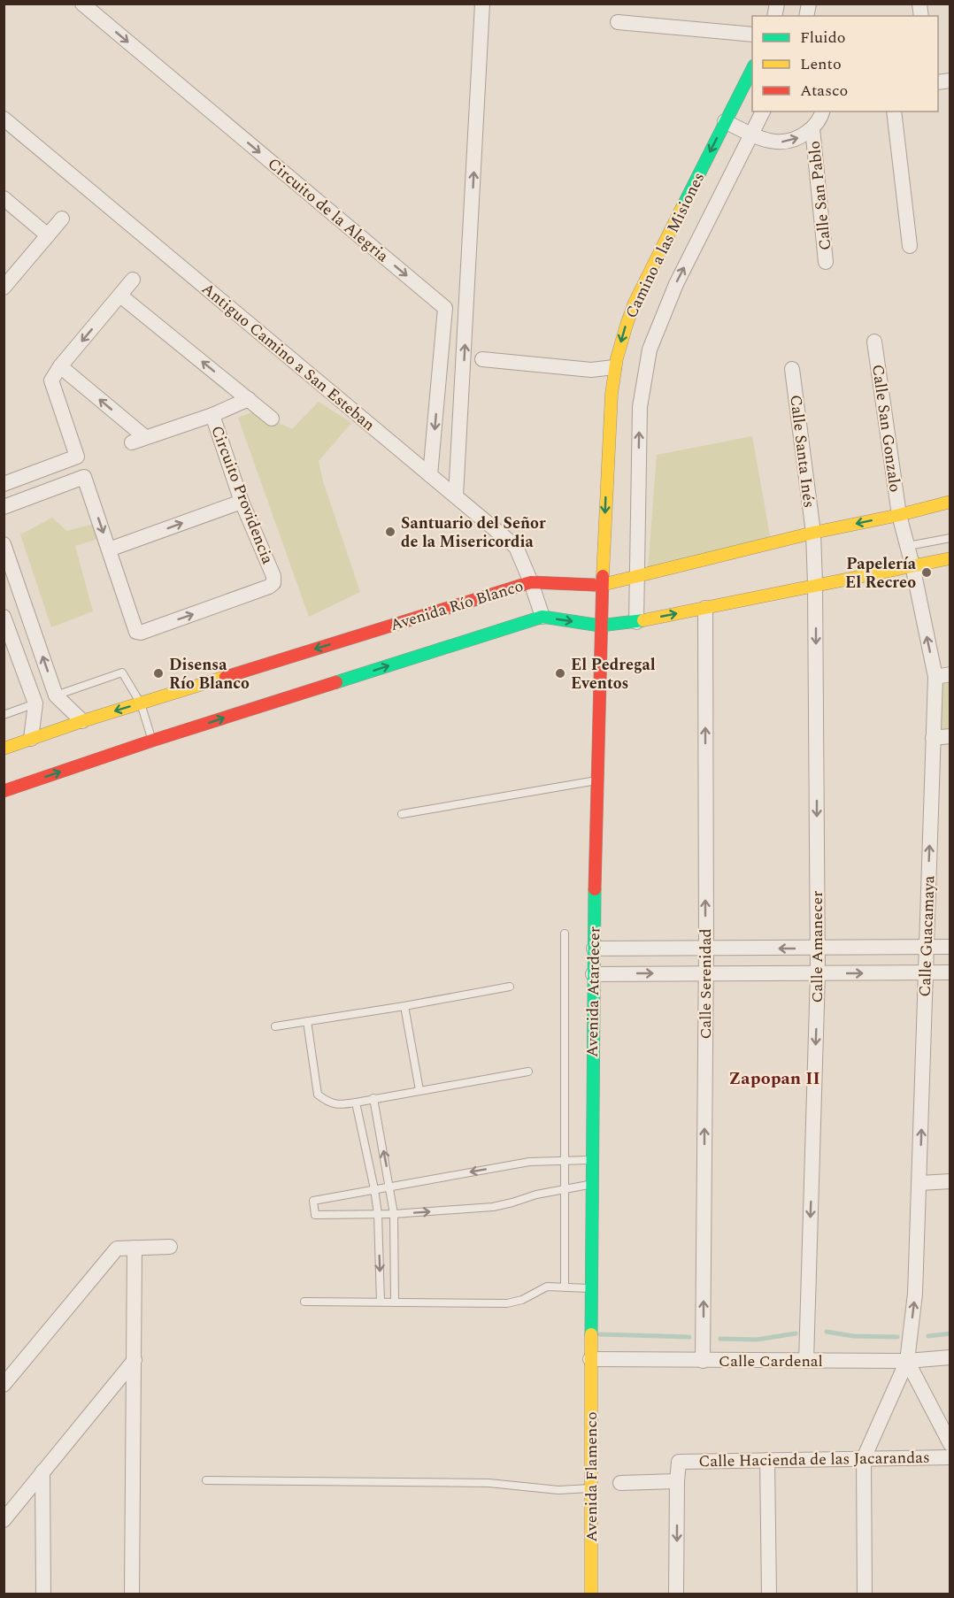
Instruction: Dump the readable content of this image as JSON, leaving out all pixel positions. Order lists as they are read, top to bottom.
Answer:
{
  "streets": {
    "street": [
      "Calle San Pablo",
      "Circuito de la Alegria",
      "Camino a las Misiones",
      "Antiguo Camino a San Esteban",
      "Calle San Gonzalo",
      "Calle Santa Inés",
      "Circuito Providencia",
      "Avenida Río Blanco",
      "Calle Guacamaya",
      "Calle Amanecer",
      "Calle Serenidad",
      "Avenida Atardecer",
      "Calle Cardenal",
      "Calle Hacienda de las Jacarandas",
      "Avenida Flamenco"
    ]
  },
  "crossings": [
    ["Camino a las Misiones", "Avenida Río Blanco"],
    ["Camino a las Misiones", "Avenida Atardecer"],
    ["Antiguo Camino a San Esteban", "Avenida Río Blanco"],
    ["Calle San Gonzalo", "Avenida Río Blanco"],
    ["Calle San Gonzalo", "Calle Guacamaya"],
    ["Calle Santa Inés", "Avenida Río Blanco"],
    ["Calle Santa Inés", "Calle Amanecer"],
    ["Avenida Río Blanco", "Calle Guacamaya"],
    ["Avenida Río Blanco", "Calle Amanecer"],
    ["Calle Guacamaya", "Calle Cardenal"],
    ["Calle Guacamaya", "Calle Hacienda de las Jacarandas"],
    ["Calle Amanecer", "Calle Cardenal"],
    ["Calle Serenidad", "Calle Cardenal"],
    ["Avenida Atardecer", "Calle Cardenal"],
    ["Avenida Atardecer", "Avenida Flamenco"],
    ["Calle Cardenal", "Avenida Flamenco"]
  ],
  "one_way": [
    "Circuito de la Alegria",
    "Calle Guacamaya",
    "Calle Amanecer",
    "Calle Serenidad"
  ],
  "districts": ["Zapopan II"],
  "places": [
    "Santuario del Señor de la Misericordia",
    "Papelería El Recreo",
    "Disensa Río Blanco",
    "El Pedregal Eventos"
  ],
  "legend": ["Fluido", "Lento", "Atasco"]
}
